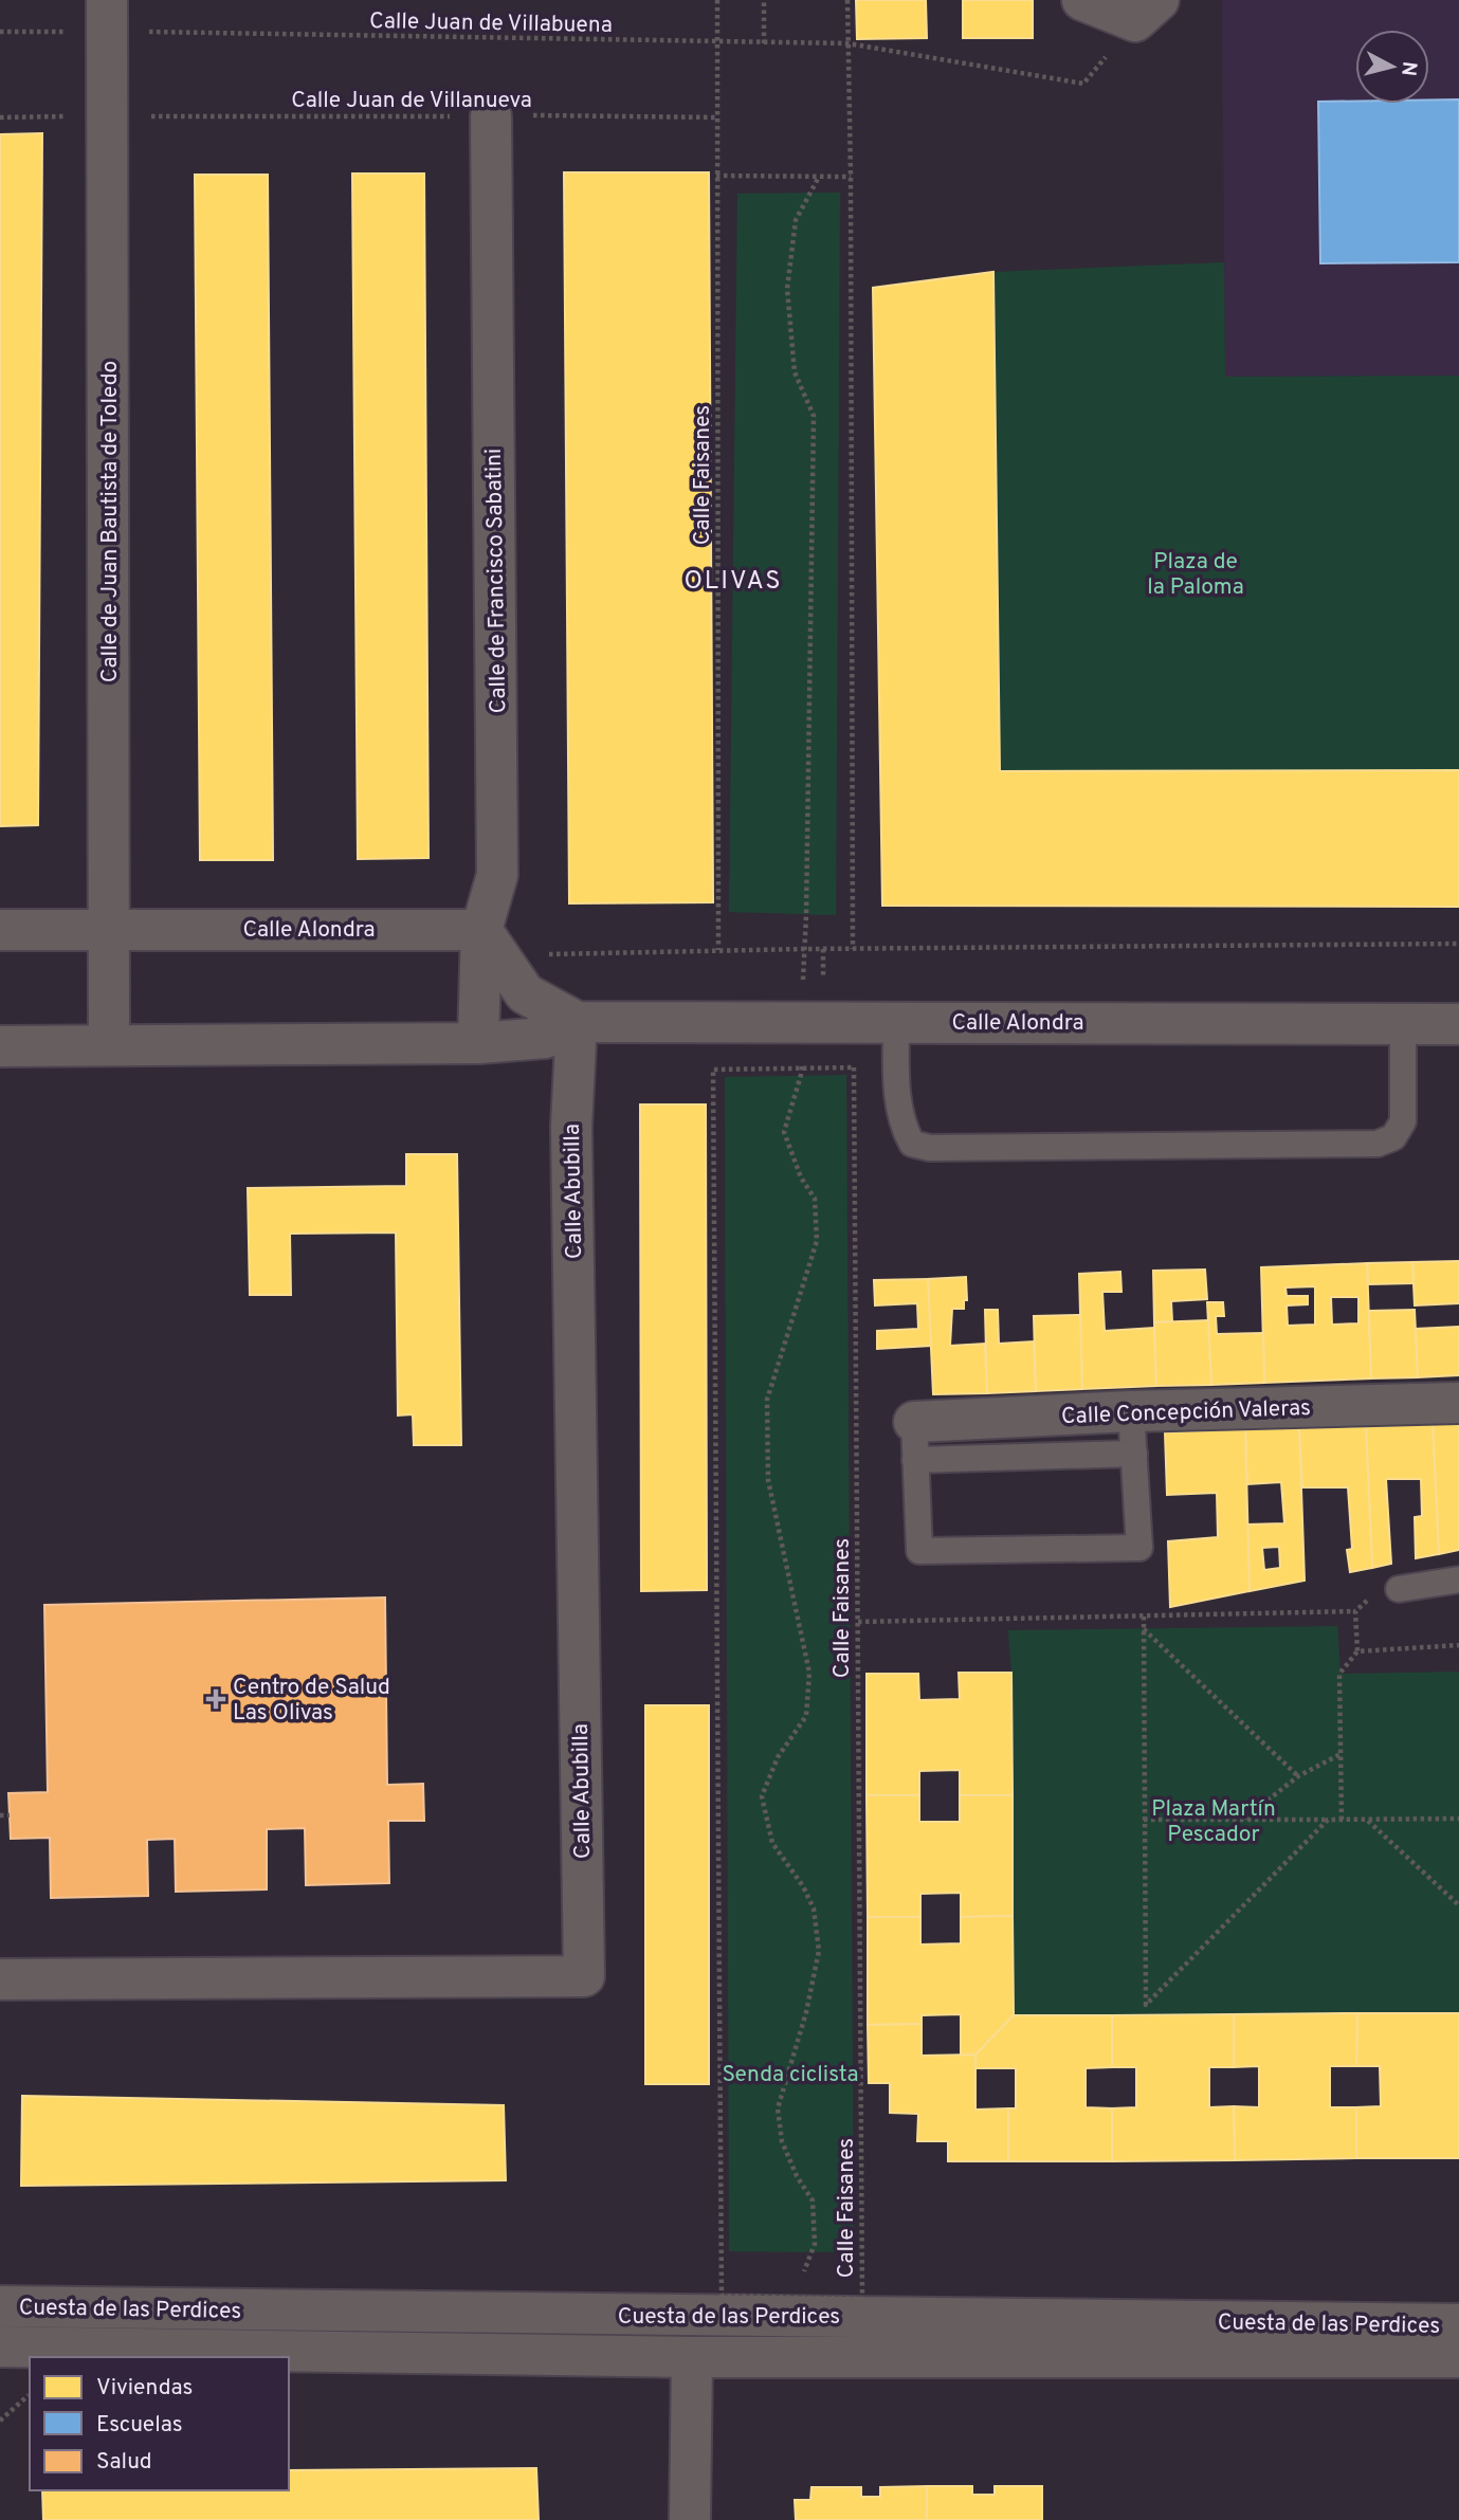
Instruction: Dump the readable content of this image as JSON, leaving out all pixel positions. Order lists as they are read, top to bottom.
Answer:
{
  "streets": {
    "street": [
      "Calle de Juan Bautista de Toledo",
      "Calle de Francisco Sabatini",
      "Calle Alondra",
      "Calle Abubilla",
      "Calle Concepción Valeras",
      "Cuesta de las Perdices"
    ],
    "path": ["Calle Juan de Villabuena", "Calle Juan de Villanueva", "Calle Faisanes"]
  },
  "crossings": [
    ["Calle Juan de Villabuena", "Calle Faisanes"],
    ["Calle Juan de Villabuena", "Calle de Juan Bautista de Toledo"],
    ["Calle Juan de Villanueva", "Calle Faisanes"],
    ["Calle Juan de Villanueva", "Calle de Juan Bautista de Toledo"],
    ["Calle Juan de Villanueva", "Calle de Francisco Sabatini"],
    ["Calle de Juan Bautista de Toledo", "Calle Alondra"],
    ["Calle de Francisco Sabatini", "Calle Alondra"],
    ["Calle Alondra", "Calle Abubilla"]
  ],
  "districts": ["OLIVAS"],
  "parks": ["Plaza de la Paloma", "Plaza Martín Pescador", "Senda ciclista"],
  "places": {
    "health": ["Centro de Salud Las Olivas"]
  },
  "legend": ["Viviendas", "Escuelas", "Salud"],
  "north": "right"
}
